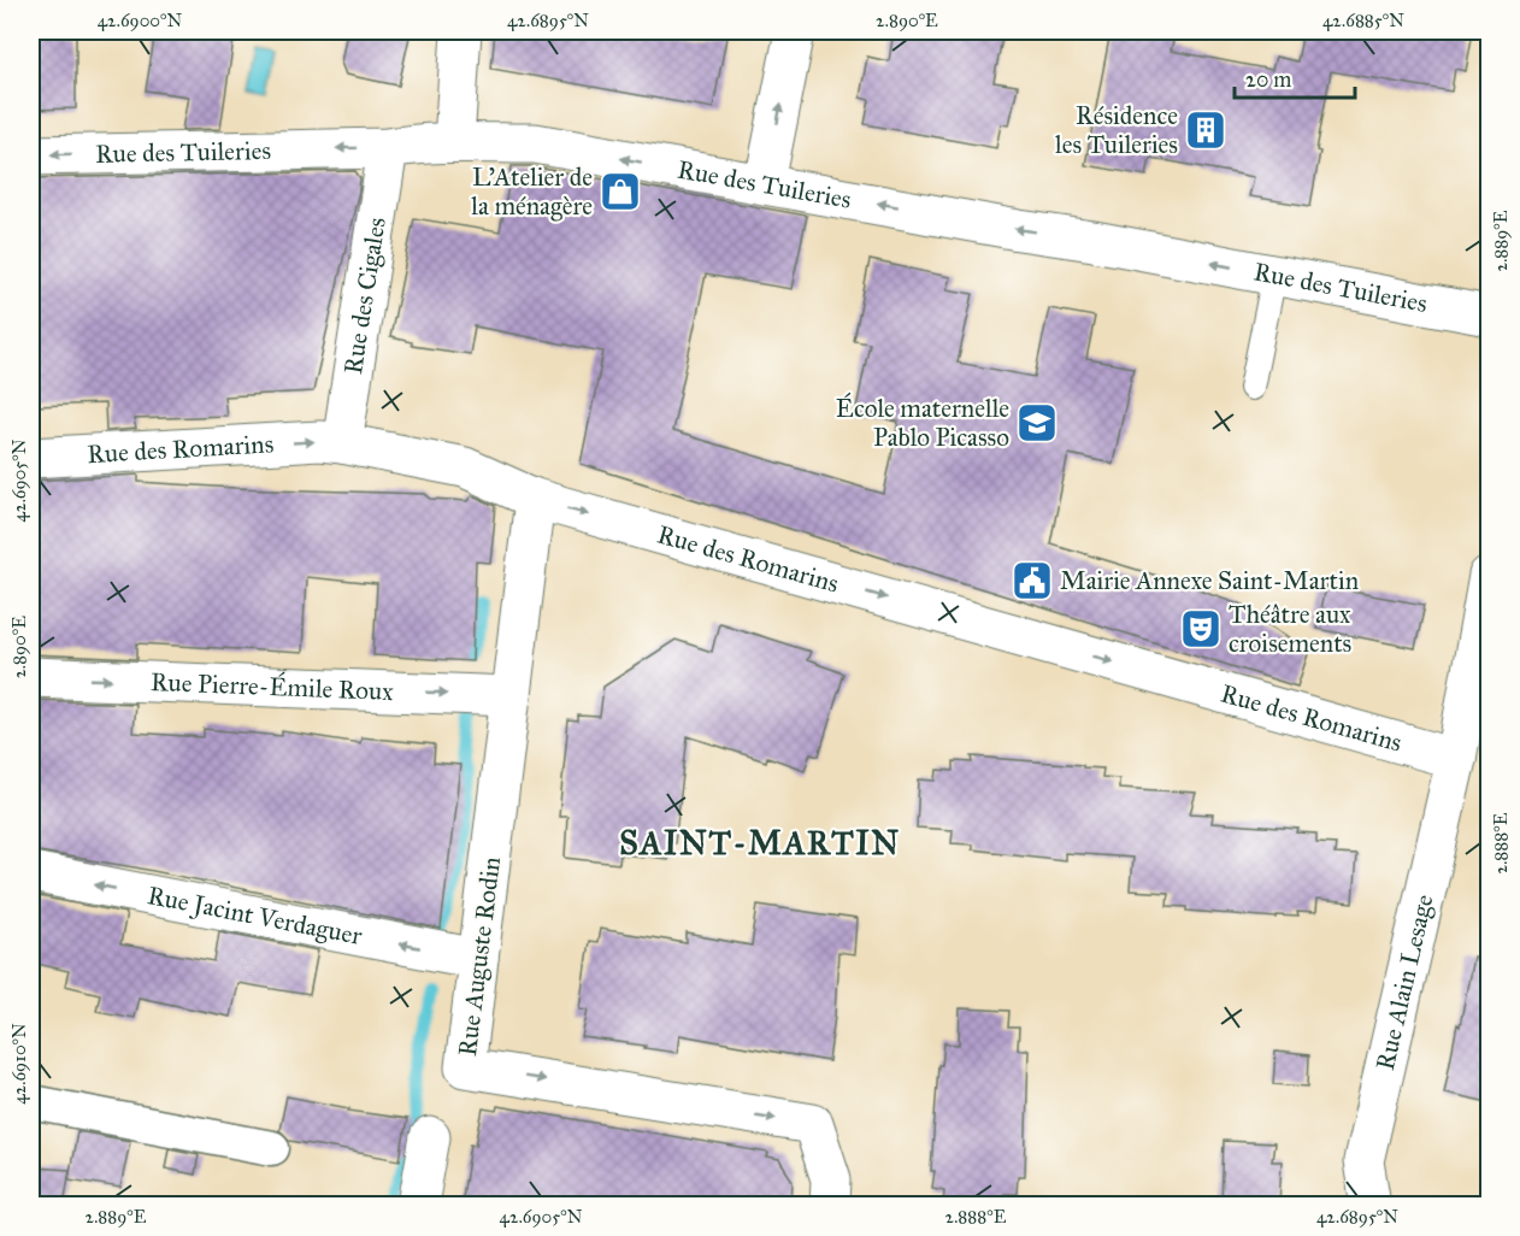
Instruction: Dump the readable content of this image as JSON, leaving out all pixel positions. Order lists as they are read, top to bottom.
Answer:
{
  "streets": {
    "street": [
      "Rue des Tuileries",
      "Rue des Cigales",
      "Rue des Romarins",
      "Rue Pierre-Émile Roux",
      "Rue Jacint Verdaguer",
      "Rue Auguste Rodin",
      "Rue Alain Lesage"
    ]
  },
  "crossings": [
    ["Rue des Tuileries", "Rue des Cigales"],
    ["Rue des Cigales", "Rue des Romarins"],
    ["Rue des Romarins", "Rue Auguste Rodin"],
    ["Rue des Romarins", "Rue Alain Lesage"],
    ["Rue Pierre-Émile Roux", "Rue Auguste Rodin"],
    ["Rue Jacint Verdaguer", "Rue Auguste Rodin"]
  ],
  "one_way": ["Rue des Tuileries", "Rue des Romarins", "Rue Pierre-Émile Roux"],
  "districts": ["SAINT-MARTIN"],
  "places": {
    "building": ["Résidence les Tuileries"],
    "shop": ["L'Atelier de la ménagère"],
    "school or university": ["École maternelle Pablo Picasso"],
    "public building": ["Mairie Annexe Saint-Martin"],
    "theatre": ["Théâtre aux croisements"]
  },
  "scale_bar": "20 m",
  "coordinates": [
    "42.6900°N",
    "42.6895°N",
    "2.890°E",
    "42.6885°N",
    "2.889°E",
    "42.6905°N",
    "2.888°E",
    "42.6910°N"
  ]
}
